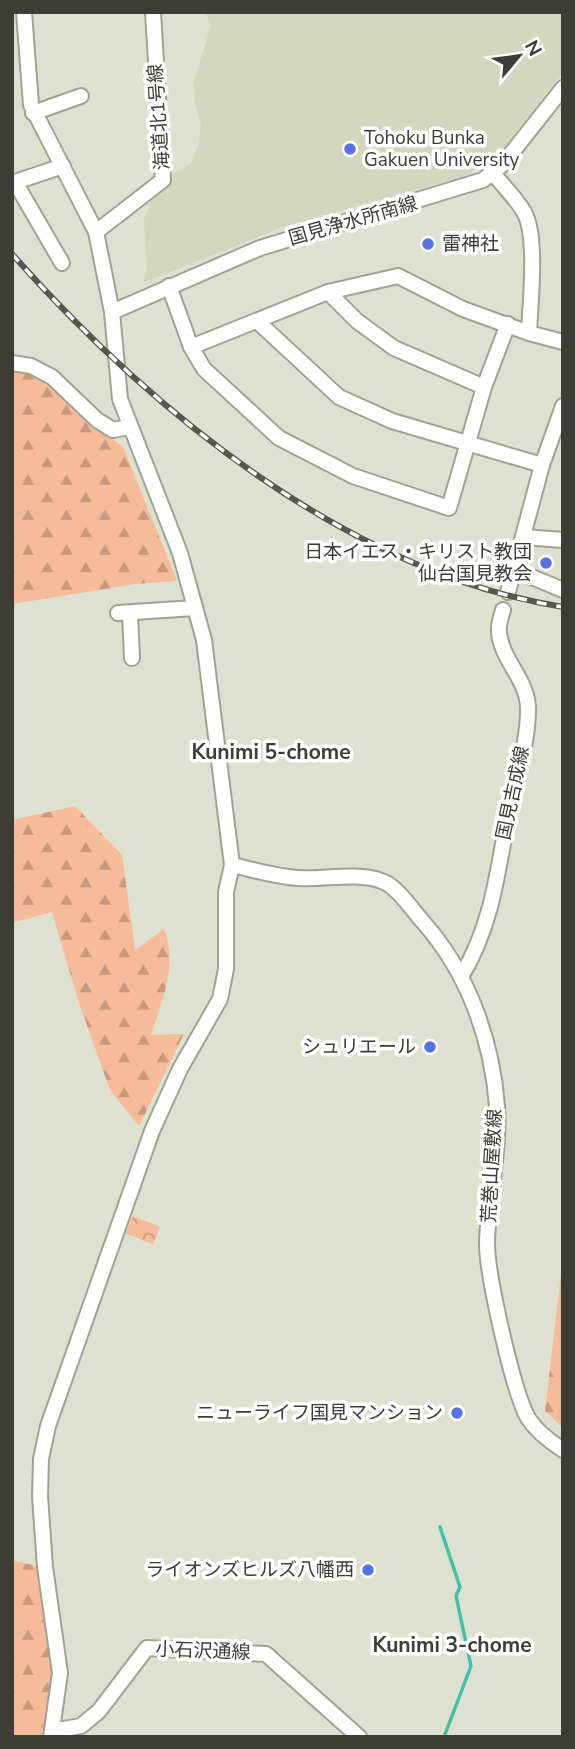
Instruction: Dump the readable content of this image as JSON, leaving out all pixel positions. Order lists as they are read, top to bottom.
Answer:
{
  "streets": {
    "street": [
      "海道北1号線",
      "国見浄水所南線",
      "国見吉成線",
      "荒巻山屋敷線",
      "小石沢通線"
    ]
  },
  "crossings": [
    ["国見吉成線", "荒巻山屋敷線"]
  ],
  "districts": ["Kunimi 5-chome", "Kunimi 3-chome"],
  "places": [
    "Tohoku Bunka Gakuen University",
    "雷神社",
    "日本イエス・キリスト教団 仙台国見教会",
    "シュリエール",
    "ニューライフ国見マンション",
    "ライオンズヒルズ八幡西"
  ],
  "north": "top right"
}
